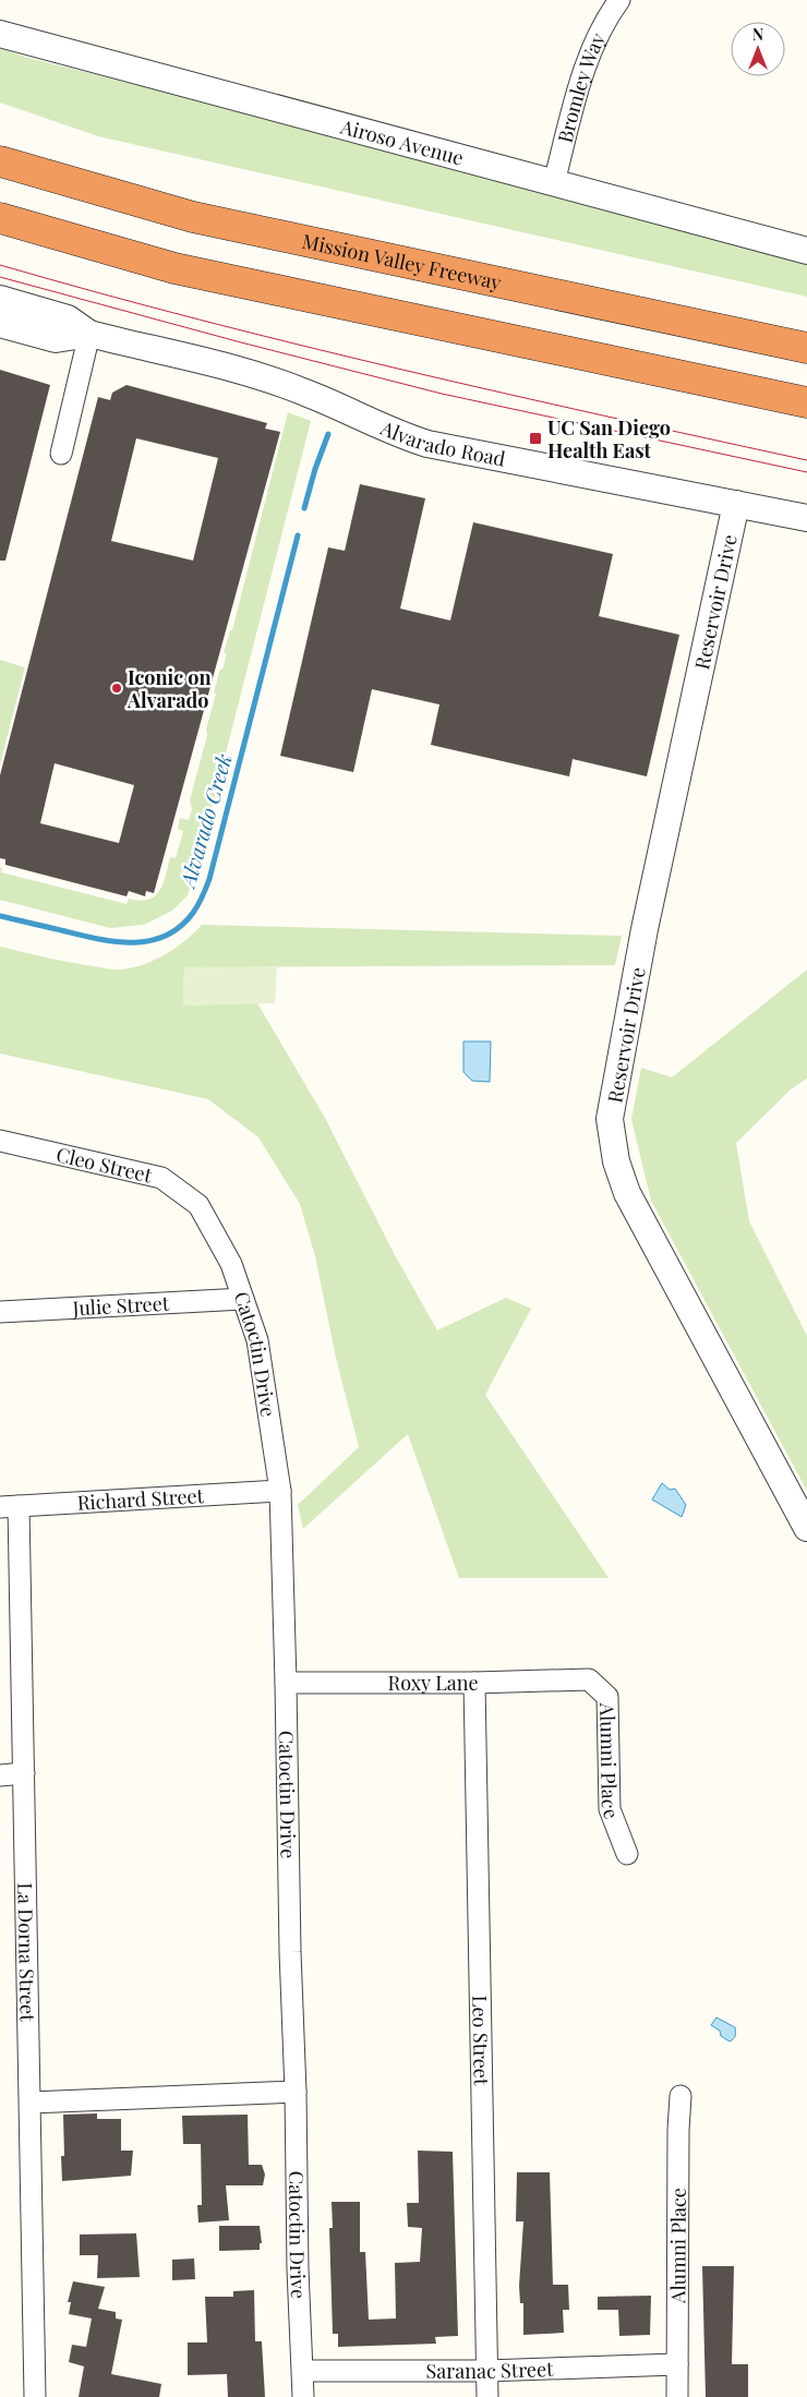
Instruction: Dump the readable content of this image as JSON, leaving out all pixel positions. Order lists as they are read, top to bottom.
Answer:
{
  "streets": {
    "highway": ["Mission Valley Freeway"],
    "street": [
      "Bromley Way",
      "Airoso Avenue",
      "Alvarado Road",
      "Reservoir Drive",
      "Cleo Street",
      "Julie Street",
      "Catoctin Drive",
      "Richard Street",
      "Roxy Lane",
      "Alumni Place",
      "La Dorna Street",
      "Leo Street",
      "Saranac Street"
    ]
  },
  "crossings": [
    ["Bromley Way", "Airoso Avenue"],
    ["Alvarado Road", "Reservoir Drive"],
    ["Cleo Street", "Catoctin Drive"],
    ["Julie Street", "Catoctin Drive"],
    ["Catoctin Drive", "Richard Street"],
    ["Catoctin Drive", "Roxy Lane"],
    ["Catoctin Drive", "Saranac Street"],
    ["Richard Street", "La Dorna Street"],
    ["Roxy Lane", "Alumni Place"],
    ["Roxy Lane", "Leo Street"],
    ["Alumni Place", "Saranac Street"],
    ["Leo Street", "Saranac Street"]
  ],
  "water": ["Alvarado Creek"],
  "places": {
    "transit": ["UC San Diego Health East"],
    "other": ["Iconic on Alvarado"]
  },
  "north": "top"
}
